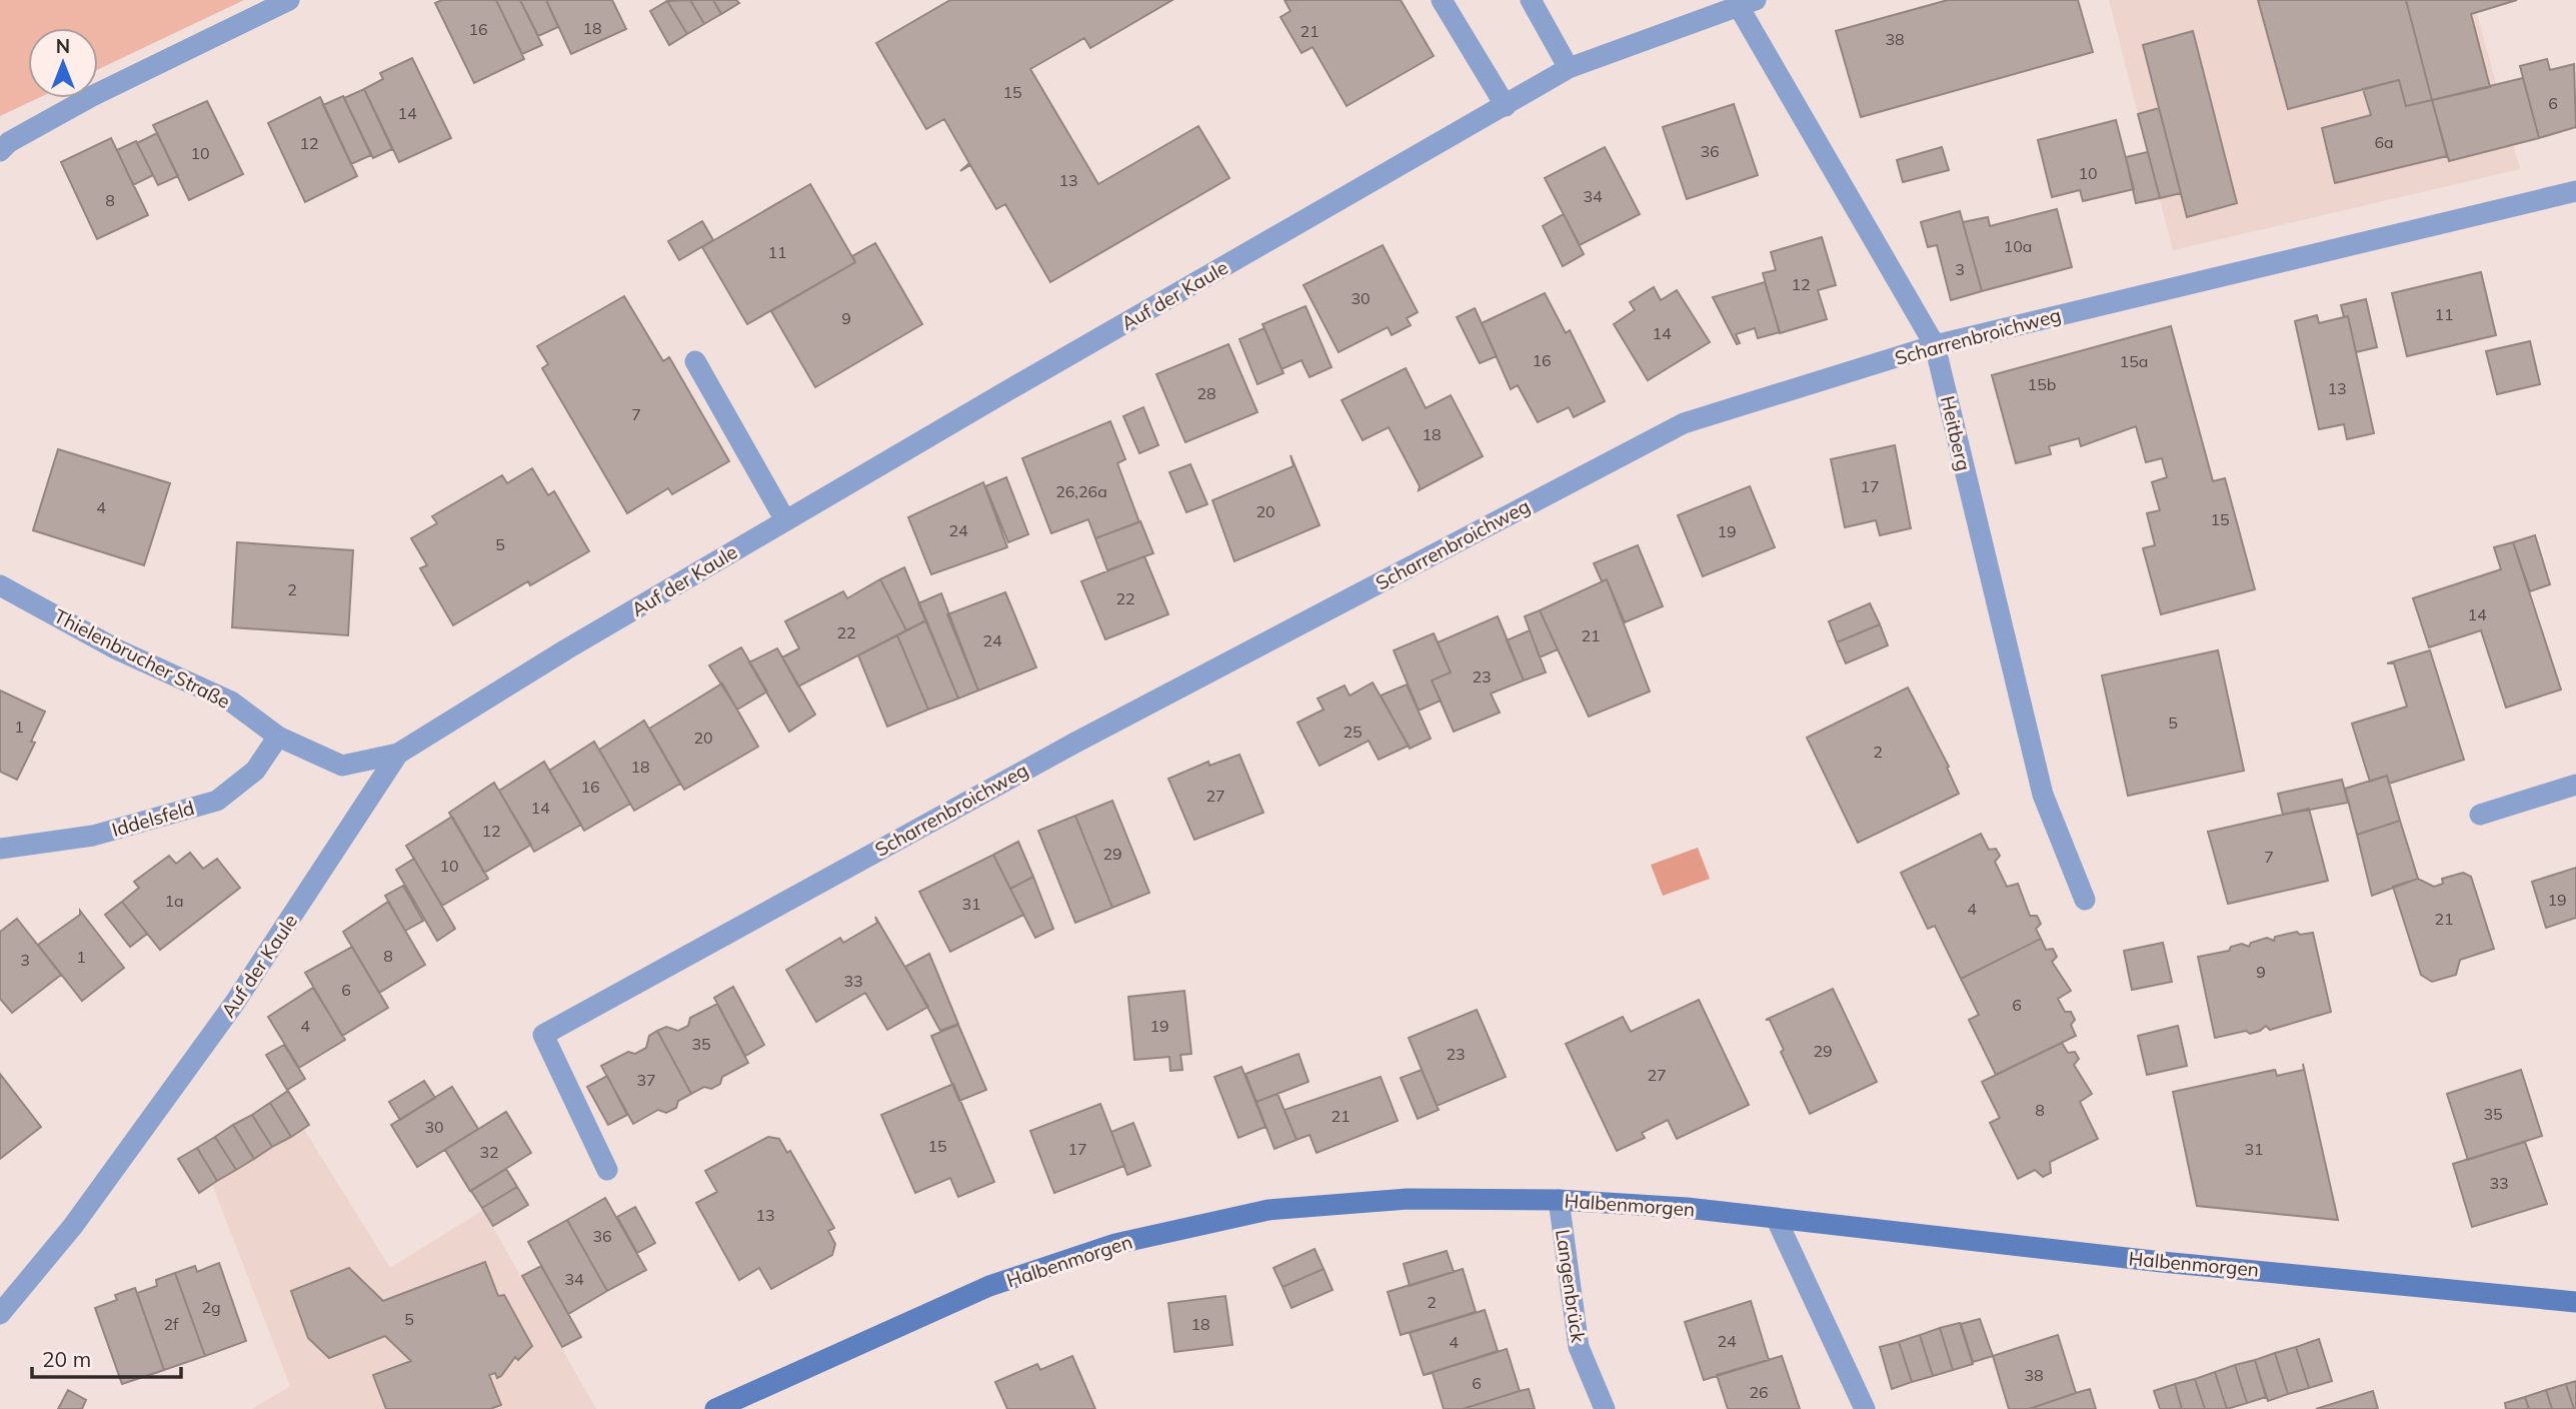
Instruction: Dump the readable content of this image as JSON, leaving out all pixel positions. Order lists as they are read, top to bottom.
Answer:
{
  "streets": {
    "street": [
      "Auf der Kaule",
      "Scharrenbroichweg",
      "Heitberg",
      "Thielenbrucher Straße",
      "Iddelsfeld",
      "Halbenmorgen",
      "Langenbrück"
    ]
  },
  "crossings": [
    ["Auf der Kaule", "Heitberg"],
    ["Auf der Kaule", "Thielenbrucher Straße"],
    ["Scharrenbroichweg", "Heitberg"],
    ["Thielenbrucher Straße", "Iddelsfeld"],
    ["Halbenmorgen", "Langenbrück"]
  ],
  "house_numbers": [
    "18",
    "16",
    "21",
    "38",
    "15",
    "6",
    "14",
    "6a",
    "12",
    "36",
    "10",
    "10",
    "13",
    "34",
    "8",
    "10a",
    "11",
    "3",
    "12",
    "30",
    "11",
    "9",
    "14",
    "16",
    "15a",
    "15b",
    "13",
    "28",
    "7",
    "18",
    "17",
    "26,26a",
    "4",
    "20",
    "15",
    "24",
    "19",
    "5",
    "2",
    "22",
    "14",
    "22",
    "21",
    "24",
    "23",
    "5",
    "1",
    "25",
    "20",
    "2",
    "18",
    "16",
    "27",
    "14",
    "12",
    "29",
    "7",
    "10",
    "19",
    "1a",
    "31",
    "4",
    "21",
    "8",
    "1",
    "3",
    "9",
    "33",
    "6",
    "6",
    "4",
    "19",
    "35",
    "29",
    "23",
    "27",
    "37",
    "8",
    "35",
    "21",
    "30",
    "15",
    "17",
    "31",
    "32",
    "33",
    "13",
    "36",
    "34",
    "2",
    "2g",
    "5",
    "2f",
    "18",
    "24",
    "4",
    "38",
    "6",
    "26"
  ],
  "scale_bar": "20 m",
  "north": "top"
}
